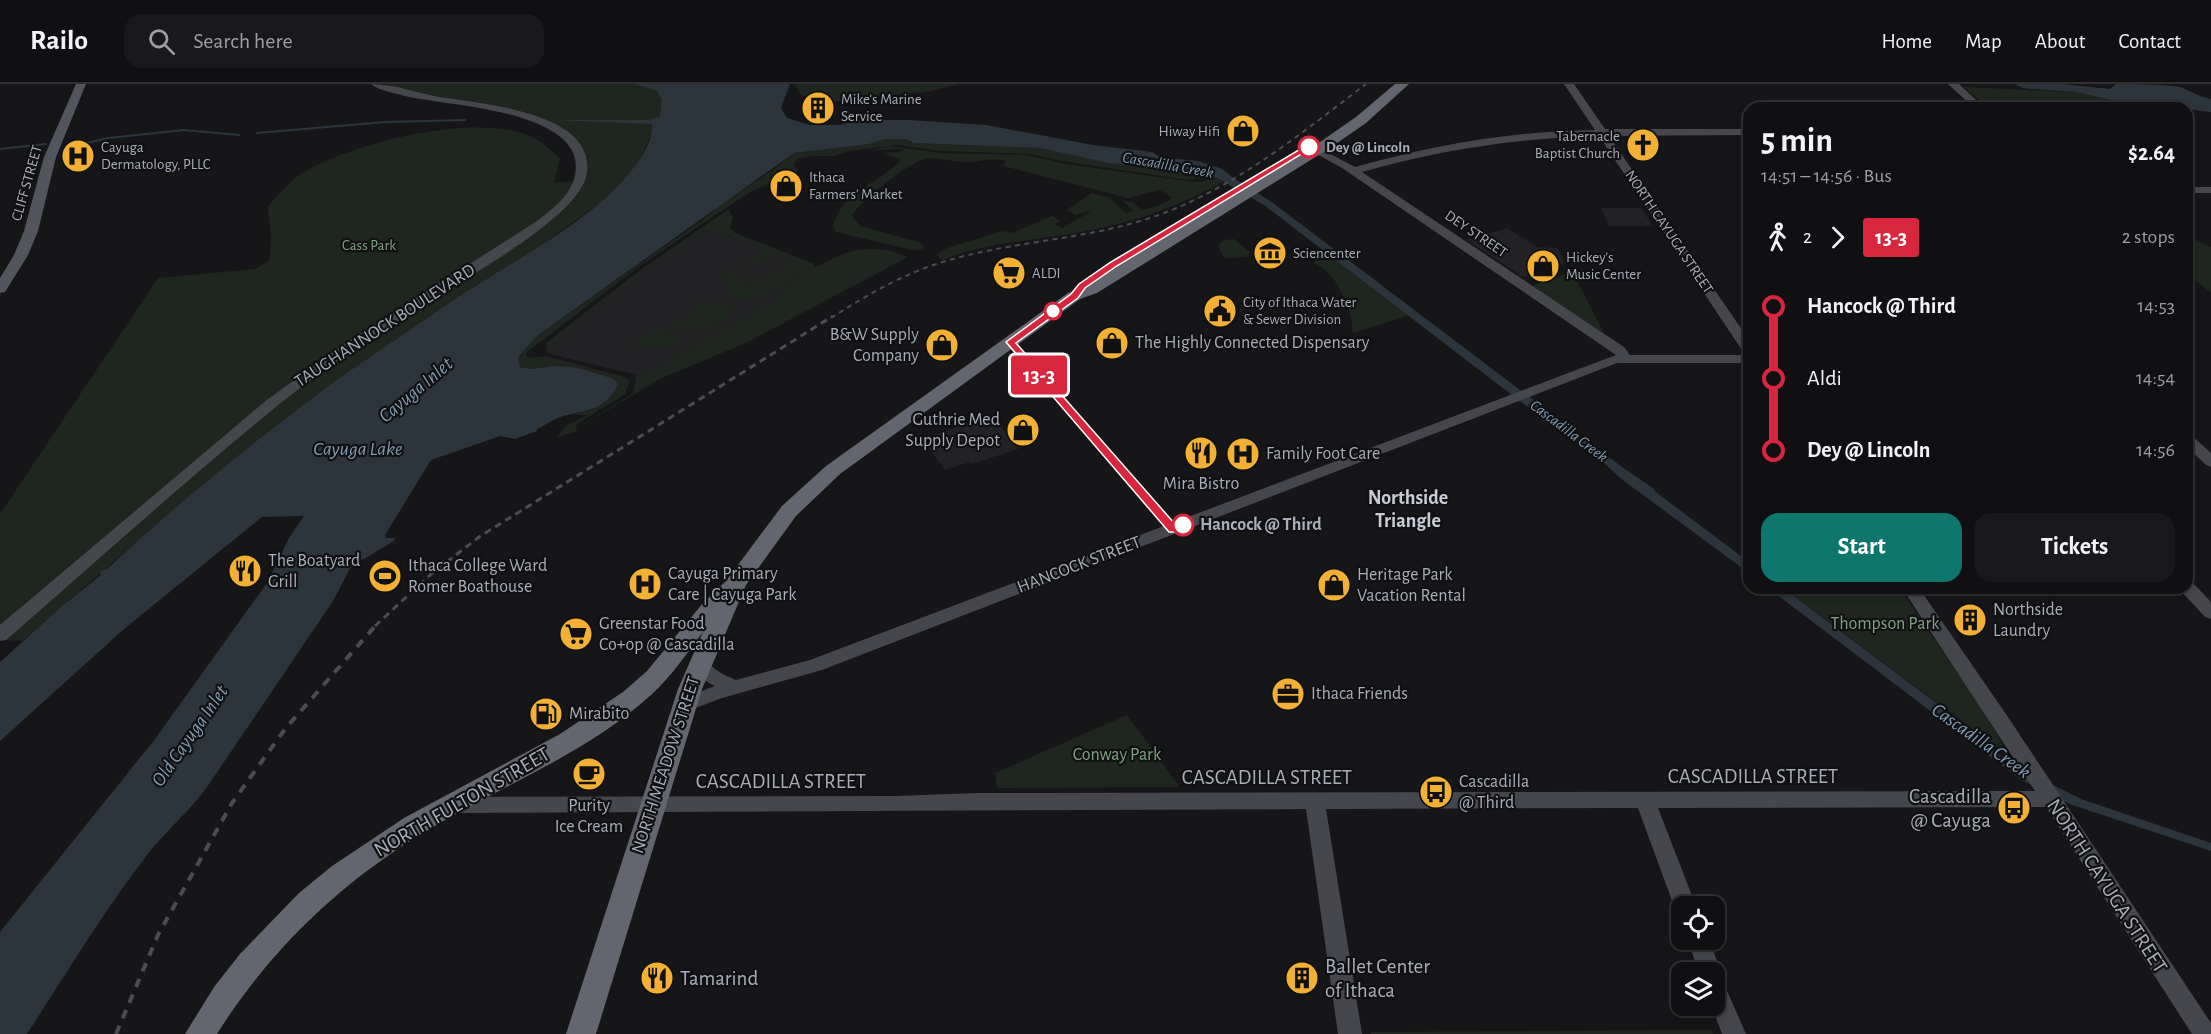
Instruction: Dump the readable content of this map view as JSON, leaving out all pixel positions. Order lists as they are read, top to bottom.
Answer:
{
  "streets": {
    "highway": ["NORTH MEADOW STREET", "NORTH FULTON STREET"],
    "main road": ["CLIFF STREET"],
    "street": [
      "NORTH CAYUGA STREET",
      "DEY STREET",
      "TAUGHANNOCK BOULEVARD",
      "HANCOCK STREET",
      "CASCADILLA STREET"
    ]
  },
  "crossings": [
    ["NORTH CAYUGA STREET", "CASCADILLA STREET"],
    ["DEY STREET", "HANCOCK STREET"],
    ["DEY STREET", "NORTH MEADOW STREET"],
    ["HANCOCK STREET", "NORTH MEADOW STREET"],
    ["NORTH MEADOW STREET", "CASCADILLA STREET"],
    ["NORTH MEADOW STREET", "NORTH FULTON STREET"],
    ["CASCADILLA STREET", "NORTH FULTON STREET"]
  ],
  "districts": ["Northside Triangle"],
  "water": [
    "Cascadilla Creek",
    "Cayuga Inlet",
    "Cayuga Lake",
    "Old Cayuga Inlet"
  ],
  "parks": ["Cass Park", "Thompson Park", "Conway Park"],
  "places": {
    "building": ["Mike's Marine Service", "Northside Laundry", "Ballet Center of Ithaca"],
    "shop": [
      "Hiway Hifi",
      "Ithaca Farmers' Market",
      "Hickey's Music Center",
      "The Highly Connected Dispensary",
      "B&W Supply Company",
      "Guthrie Med Supply Depot",
      "Heritage Park Vacation Rental"
    ],
    "church": ["Tabernacle Baptist Church"],
    "other": ["Dey @ Lincoln", "Hancock @ Third"],
    "hospital": ["Cayuga Dermatology, PLLC", "Family Foot Care", "Cayuga Primary Care | Cayuga Park"],
    "museum": ["Sciencenter"],
    "supermarket": ["ALDI", "Greenstar Food Co+op @ Cascadilla"],
    "public building": ["City of Ithaca Water & Sewer Division"],
    "restaurant": ["Mira Bistro", "The Boatyard Grill", "Tamarind"],
    "sports": ["Ithaca College Ward Romer Boathouse"],
    "office": ["Ithaca Friends"],
    "fuel station": ["Mirabito"],
    "cafe": ["Purity Ice Cream"],
    "bus stop": ["Cascadilla @ Third", "Cascadilla @ Cayuga"]
  },
  "lines": ["bus line 13-3"],
  "page": {
    "header": "Railo",
    "search": "Search here",
    "nav": [
      "Home",
      "Map",
      "About",
      "Contact"
    ],
    "on_map": "13-3",
    "heading": ["5 min", "14:51 – 14:56 · Bus", "$2.64"],
    "legs": ["2", "13-3", "2 stops"],
    "list": [
      {
        "name": "Hancock @ Third",
        "value": "14:53"
      },
      {
        "name": "Aldi",
        "value": "14:54"
      },
      {
        "name": "Dey @ Lincoln",
        "value": "14:56"
      }
    ],
    "buttons": ["Start", "Tickets"]
  }
}
